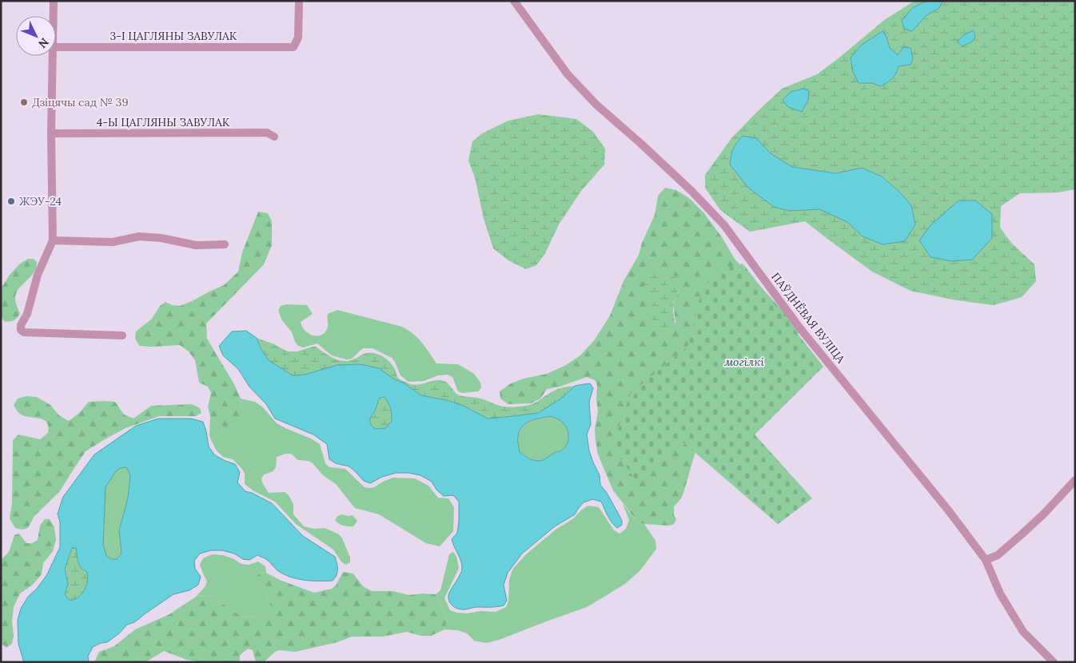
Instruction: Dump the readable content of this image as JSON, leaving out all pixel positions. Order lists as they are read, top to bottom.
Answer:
{
  "streets": {
    "street": ["3-І ЦАГЛЯНЫ ЗАВУЛАК", "4-Ы ЦАГЛЯНЫ ЗАВУЛАК", "ПАЎДНЁВАЯ ВУЛІЦА"]
  },
  "parks": ["могілкі"],
  "places": ["Дзіцячы сад № 39", "ЖЭУ-24"],
  "north": "bottom right"
}
